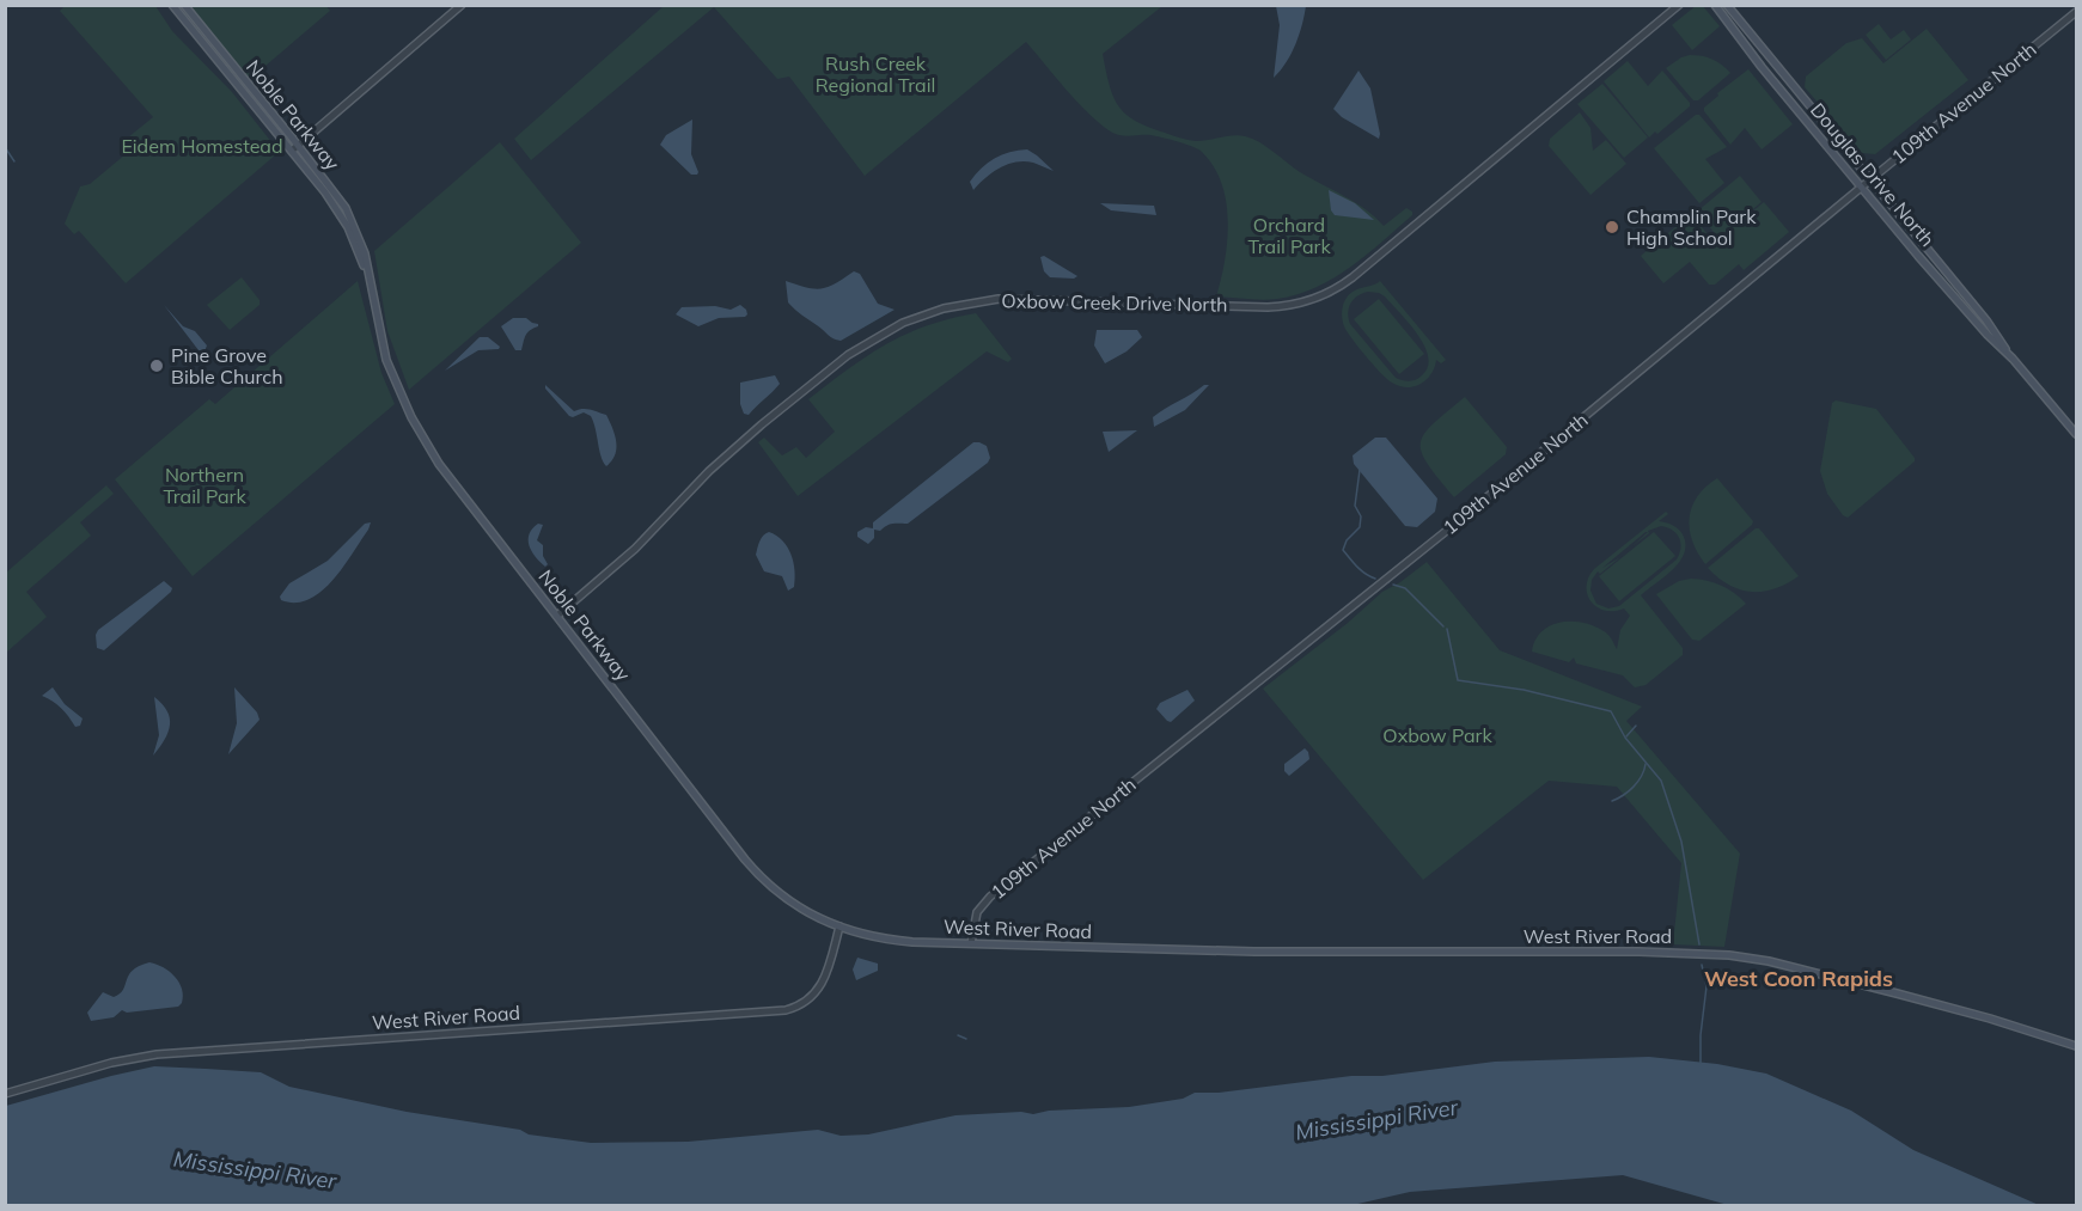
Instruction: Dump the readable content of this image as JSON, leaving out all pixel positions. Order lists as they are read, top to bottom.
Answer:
{
  "streets": {
    "main road": ["Noble Parkway", "Douglas Drive North", "West River Road"],
    "street": ["109th Avenue North", "Oxbow Creek Drive North"]
  },
  "crossings": [
    ["109th Avenue North", "Douglas Drive North"],
    ["109th Avenue North", "West River Road"],
    ["Noble Parkway", "Oxbow Creek Drive North"],
    ["Noble Parkway", "West River Road"]
  ],
  "districts": ["West Coon Rapids"],
  "water": ["Mississippi River"],
  "parks": [
    "Rush Creek Regional Trail",
    "Eidem Homestead",
    "Orchard Trail Park",
    "Northern Trail Park",
    "Oxbow Park"
  ],
  "places": ["Champlin Park High School", "Pine Grove Bible Church"]
}
